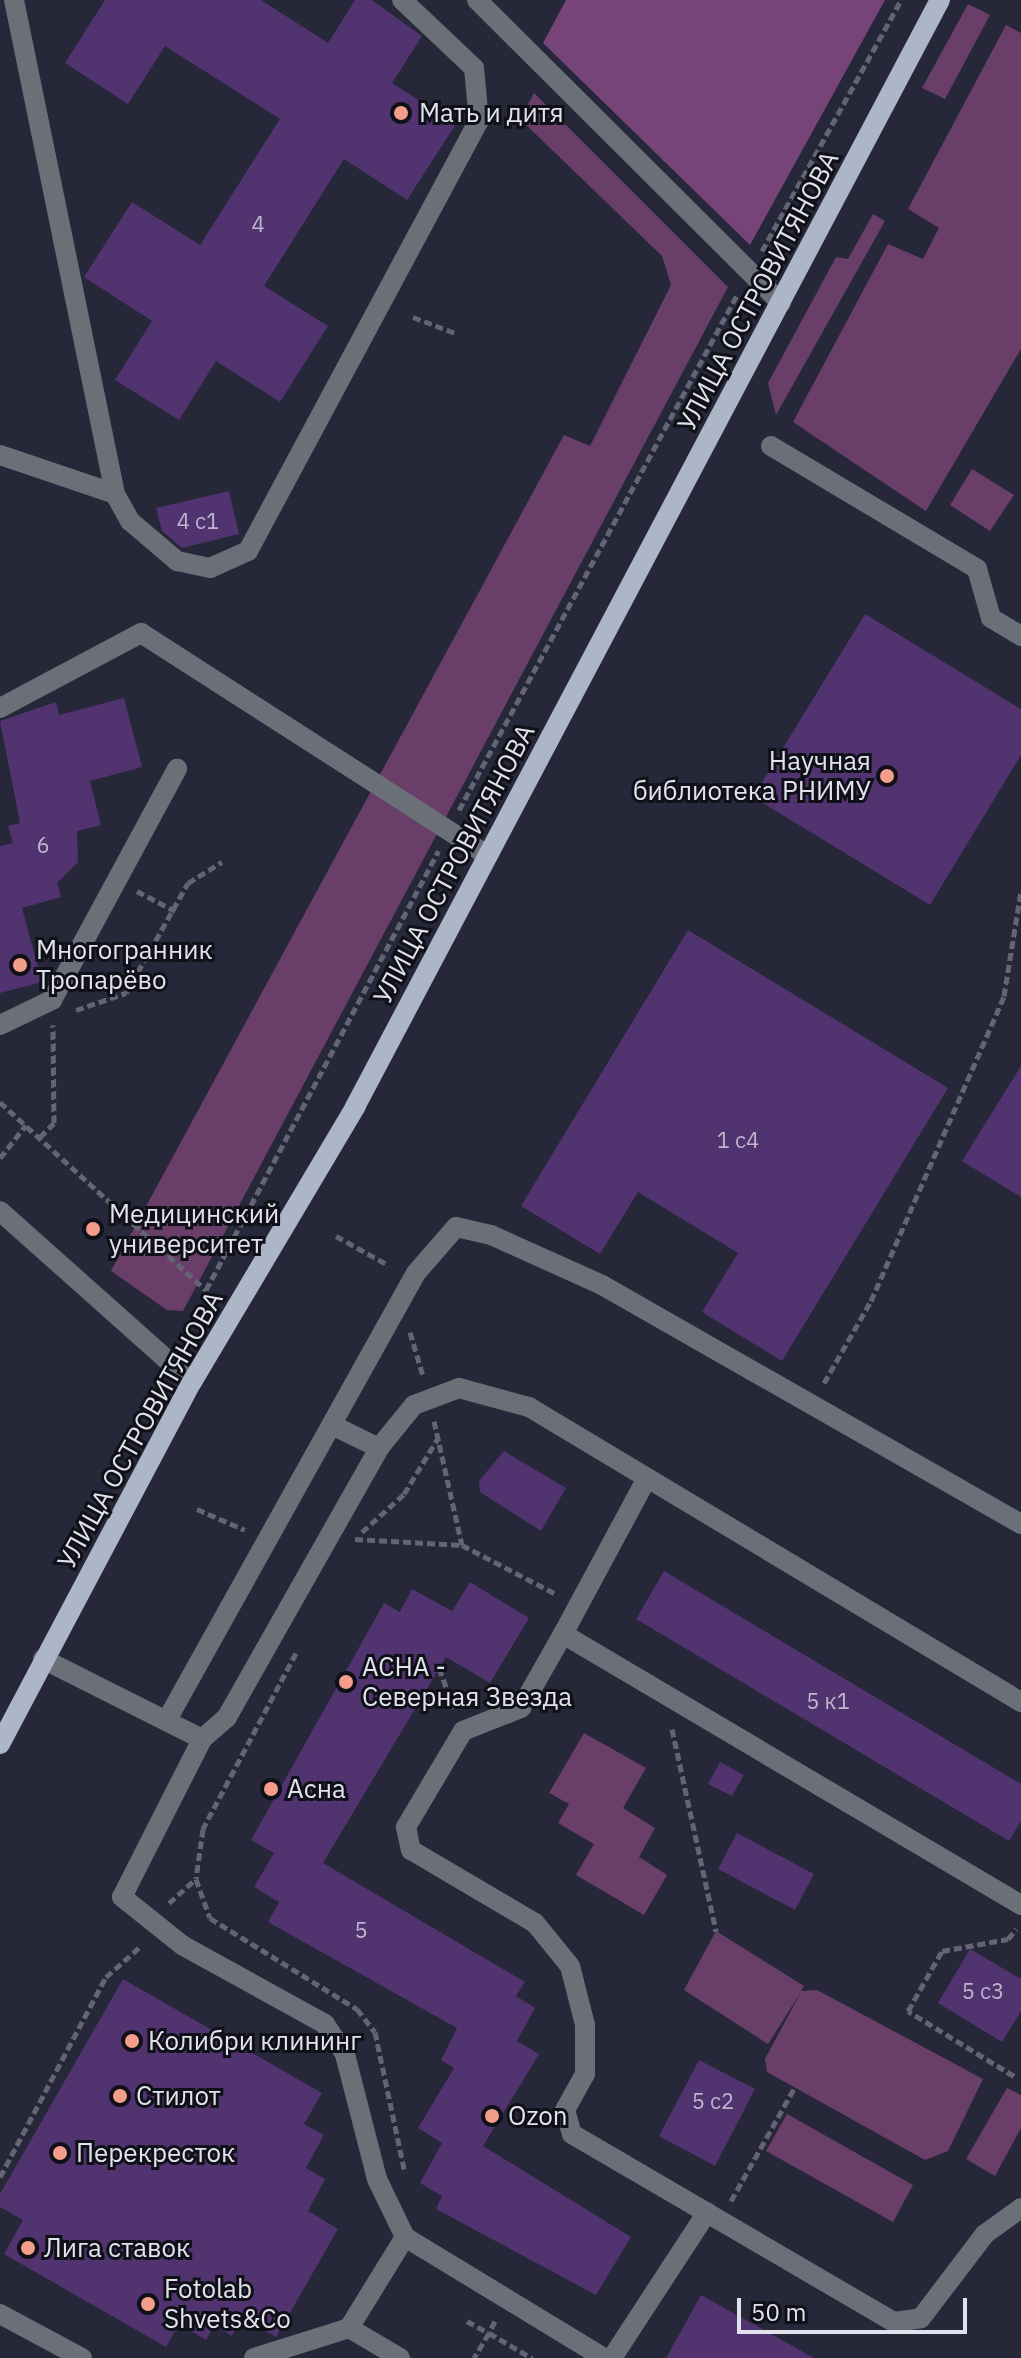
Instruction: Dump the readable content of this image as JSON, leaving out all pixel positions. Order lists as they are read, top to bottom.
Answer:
{
  "streets": {
    "main road": ["УЛИЦА ОСТРОВИТЯНОВА"]
  },
  "places": [
    "Мать и дитя",
    "Научная библиотека РНИМУ",
    "Многогранник Тропарёво",
    "Медицинский университет",
    "АСНА - Северная Звезда",
    "Асна",
    "Колибри клининг",
    "Стилот",
    "Ozon",
    "Перекресток",
    "Лига ставок",
    "Fotolab Shvets&Co"
  ],
  "house_numbers": [
    "4",
    "4 с1",
    "6",
    "1 с4",
    "5 к1",
    "5",
    "5 с3",
    "5 с2"
  ],
  "scale_bar": "50 m"
}
